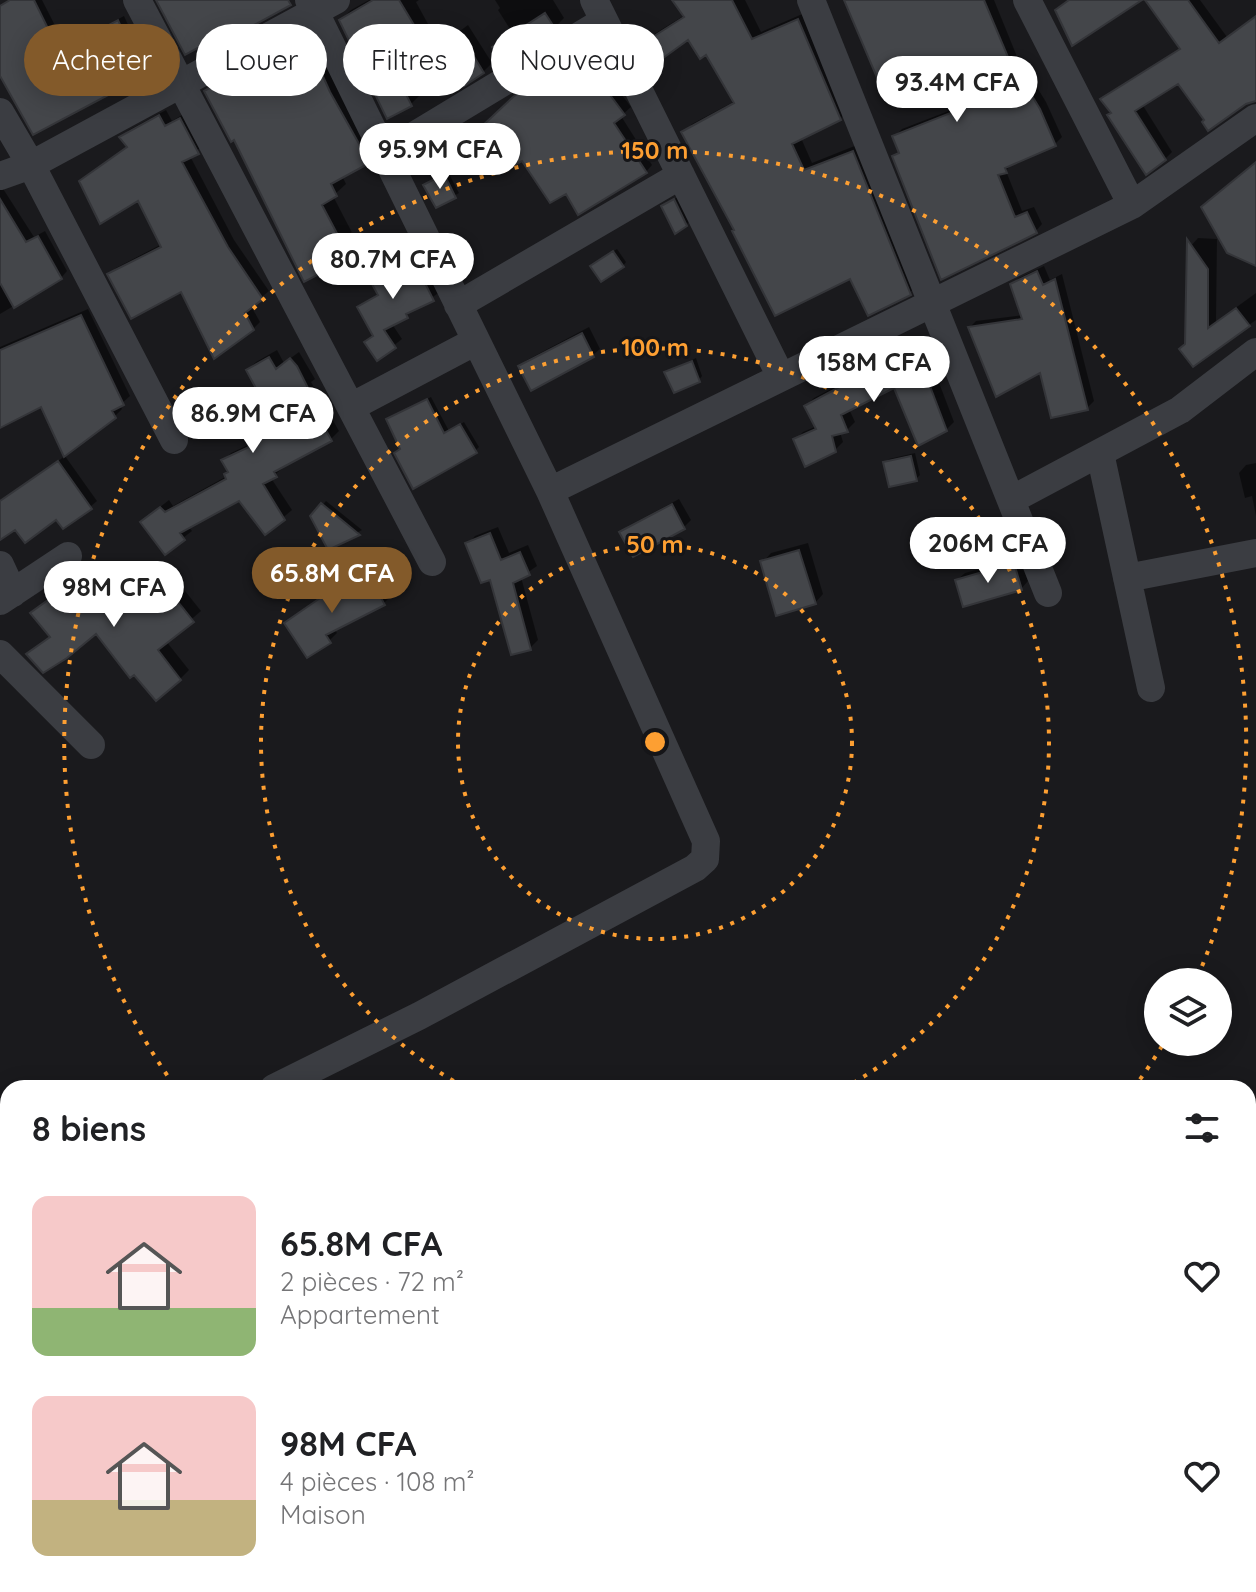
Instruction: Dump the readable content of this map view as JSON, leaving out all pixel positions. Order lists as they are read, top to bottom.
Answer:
{
  "page": {
    "chip": [
      "Acheter",
      "Louer",
      "Filtres",
      "Nouveau"
    ],
    "price": [
      "93.4M CFA",
      "95.9M CFA",
      "80.7M CFA",
      "158M CFA",
      "86.9M CFA",
      "206M CFA",
      "65.8M CFA",
      "98M CFA"
    ],
    "heading": "8 biens",
    "list": [
      {
        "name": "65.8M CFA",
        "note": "2 pièces · 72 m² · Appartement"
      },
      {
        "name": "98M CFA",
        "note": "4 pièces · 108 m² · Maison"
      }
    ]
  },
  "rings": ["150 m", "100 m", "50 m"]
}
